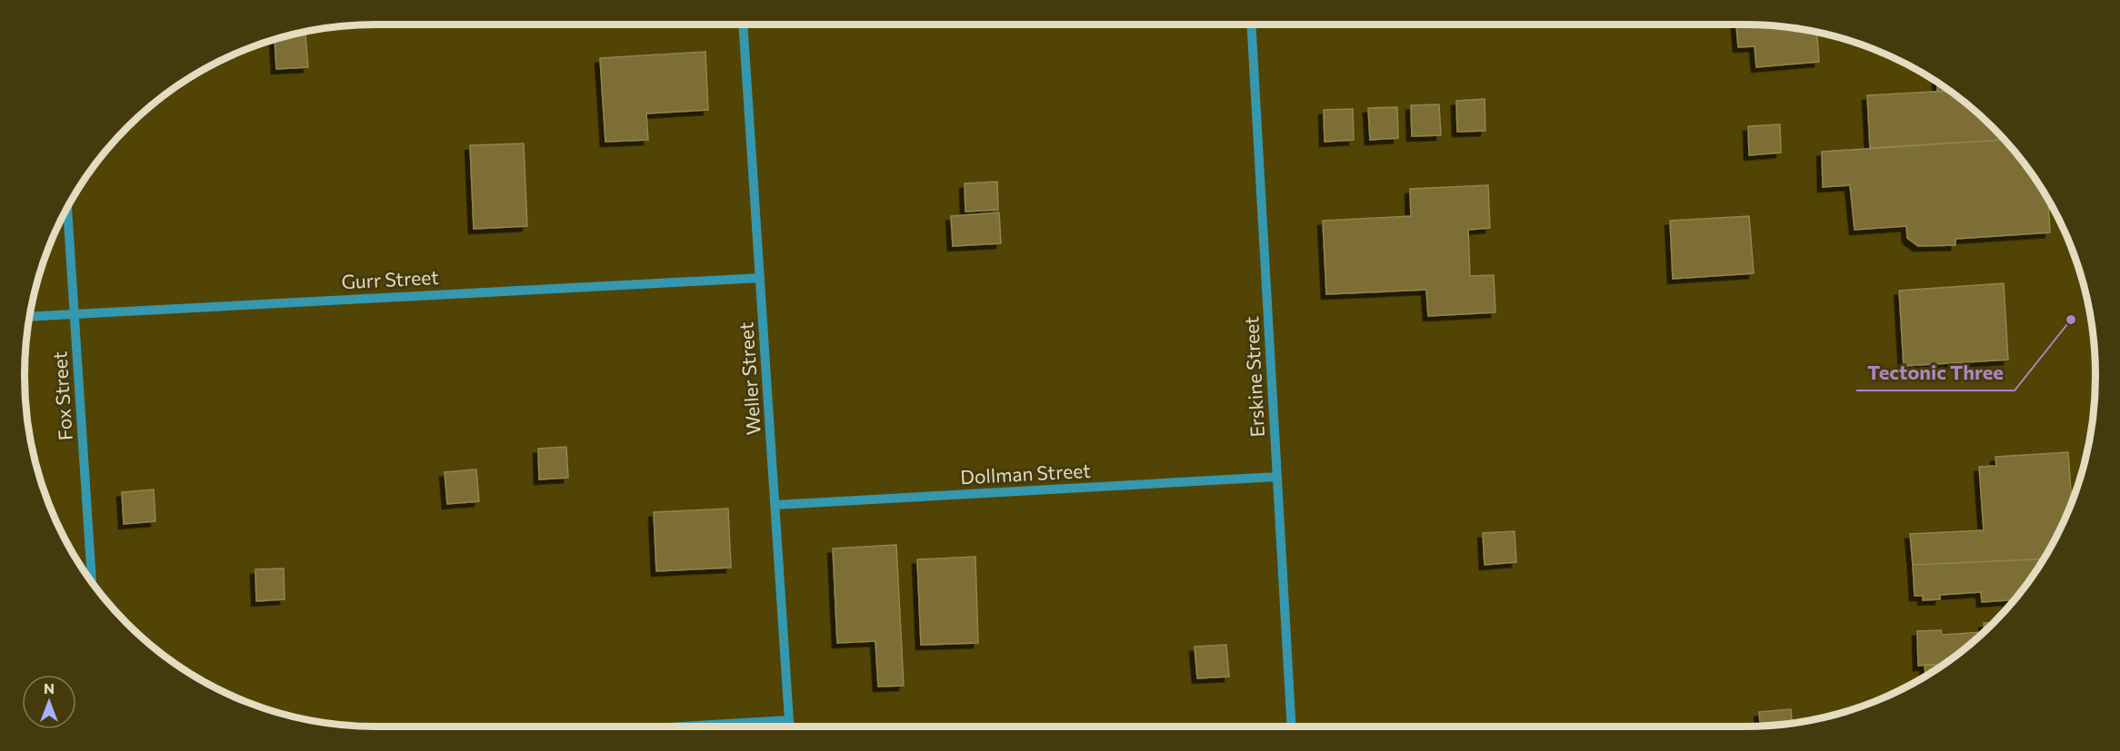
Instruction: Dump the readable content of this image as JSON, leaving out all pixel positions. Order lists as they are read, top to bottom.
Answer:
{
  "streets": {
    "street": [
      "Gurr Street",
      "Erskine Street",
      "Weller Street",
      "Fox Street",
      "Dollman Street"
    ]
  },
  "crossings": [
    ["Gurr Street", "Weller Street"],
    ["Gurr Street", "Fox Street"],
    ["Erskine Street", "Dollman Street"],
    ["Weller Street", "Dollman Street"]
  ],
  "places": ["Tectonic Three"],
  "north": "top"
}
